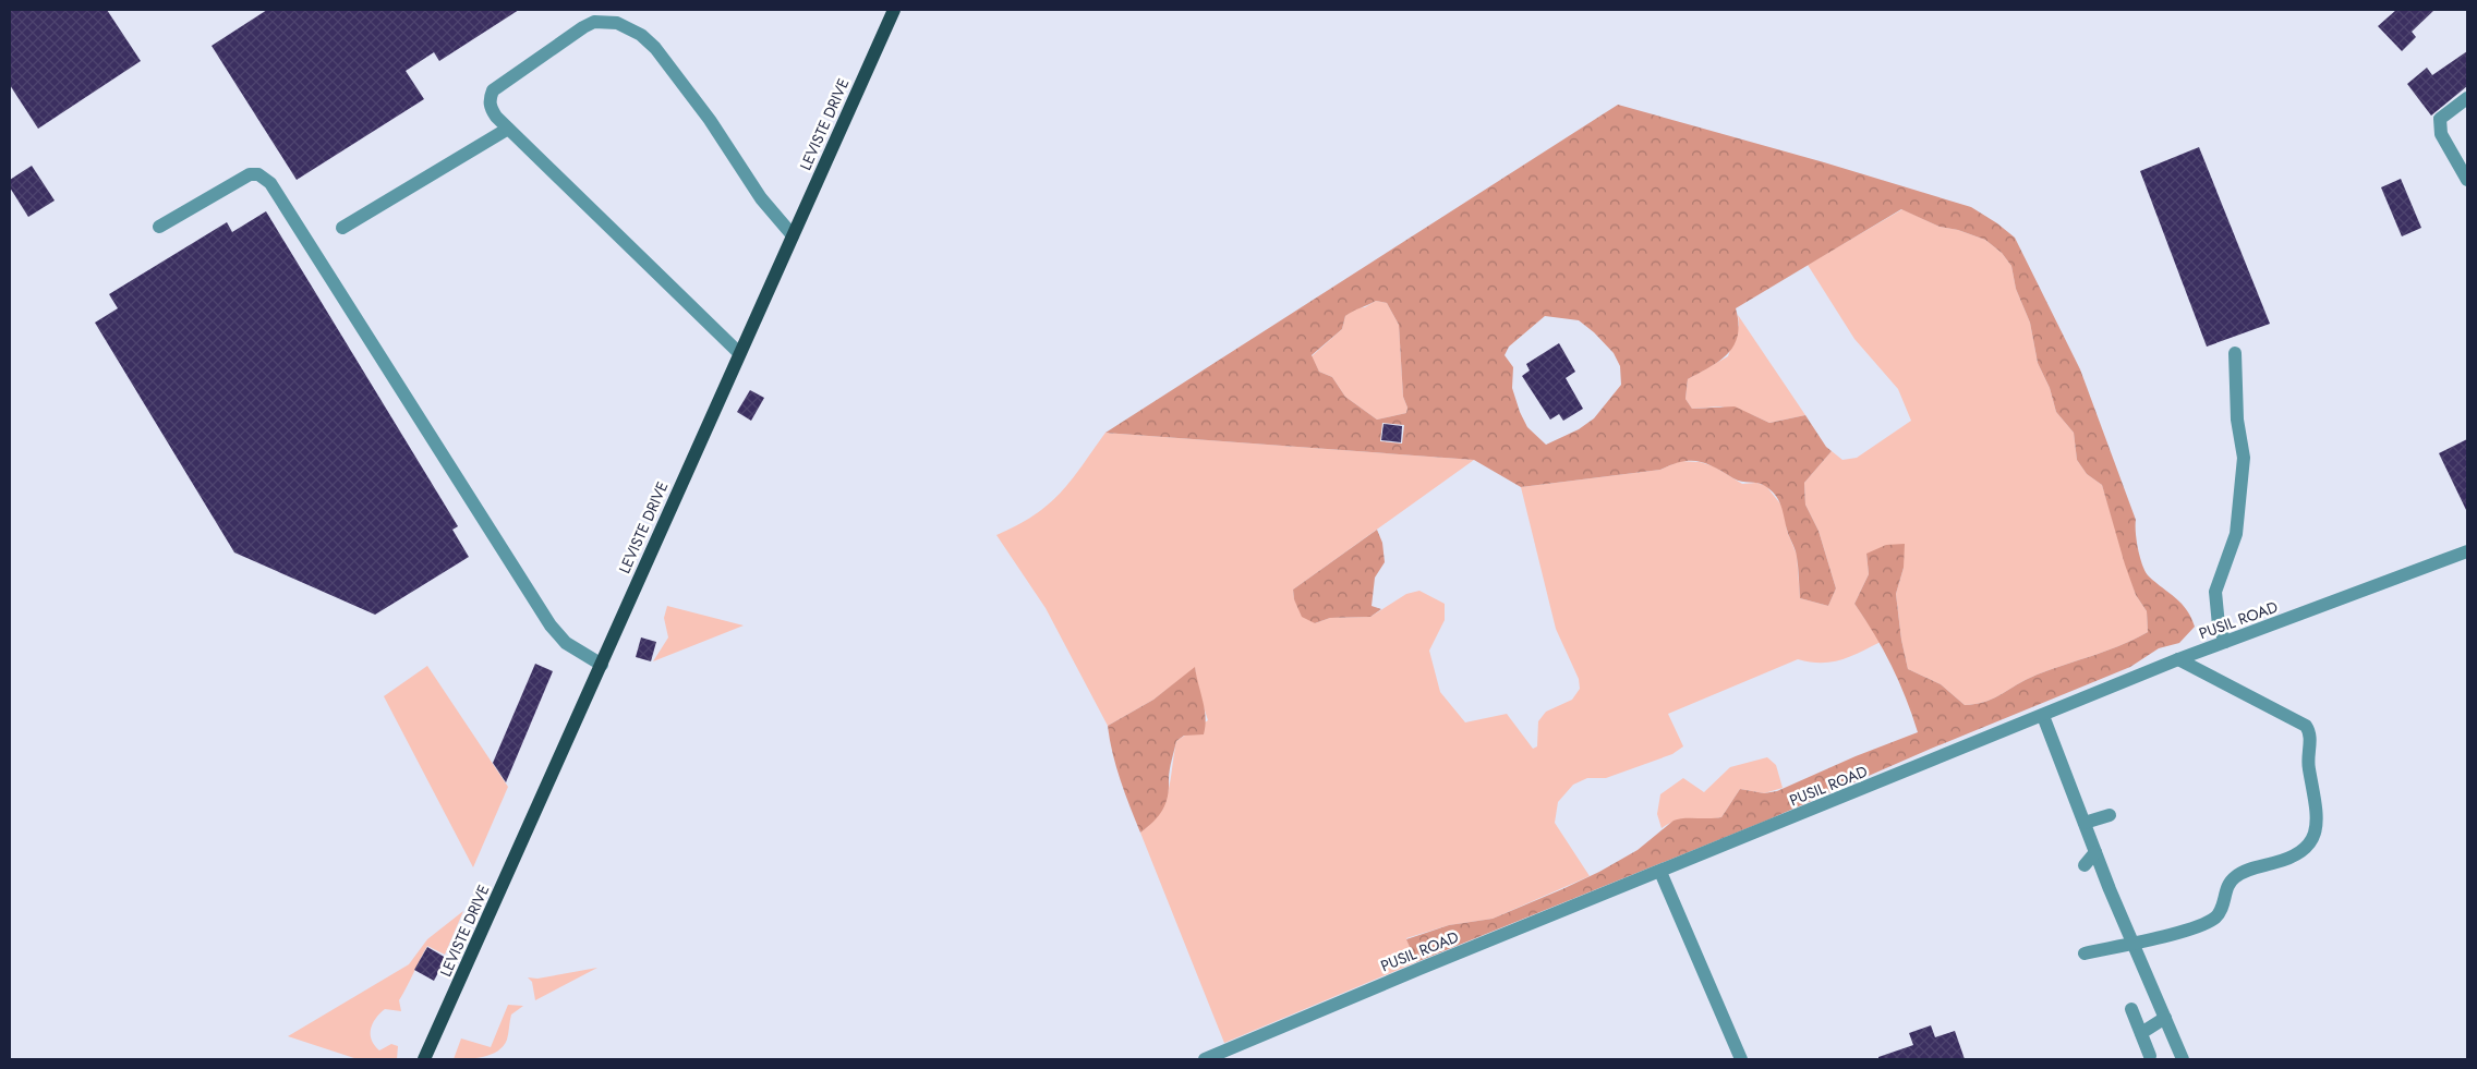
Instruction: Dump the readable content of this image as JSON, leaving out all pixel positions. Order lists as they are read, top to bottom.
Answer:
{
  "streets": {
    "main road": ["LEVISTE DRIVE"],
    "street": ["PUSIL ROAD"]
  }
}
